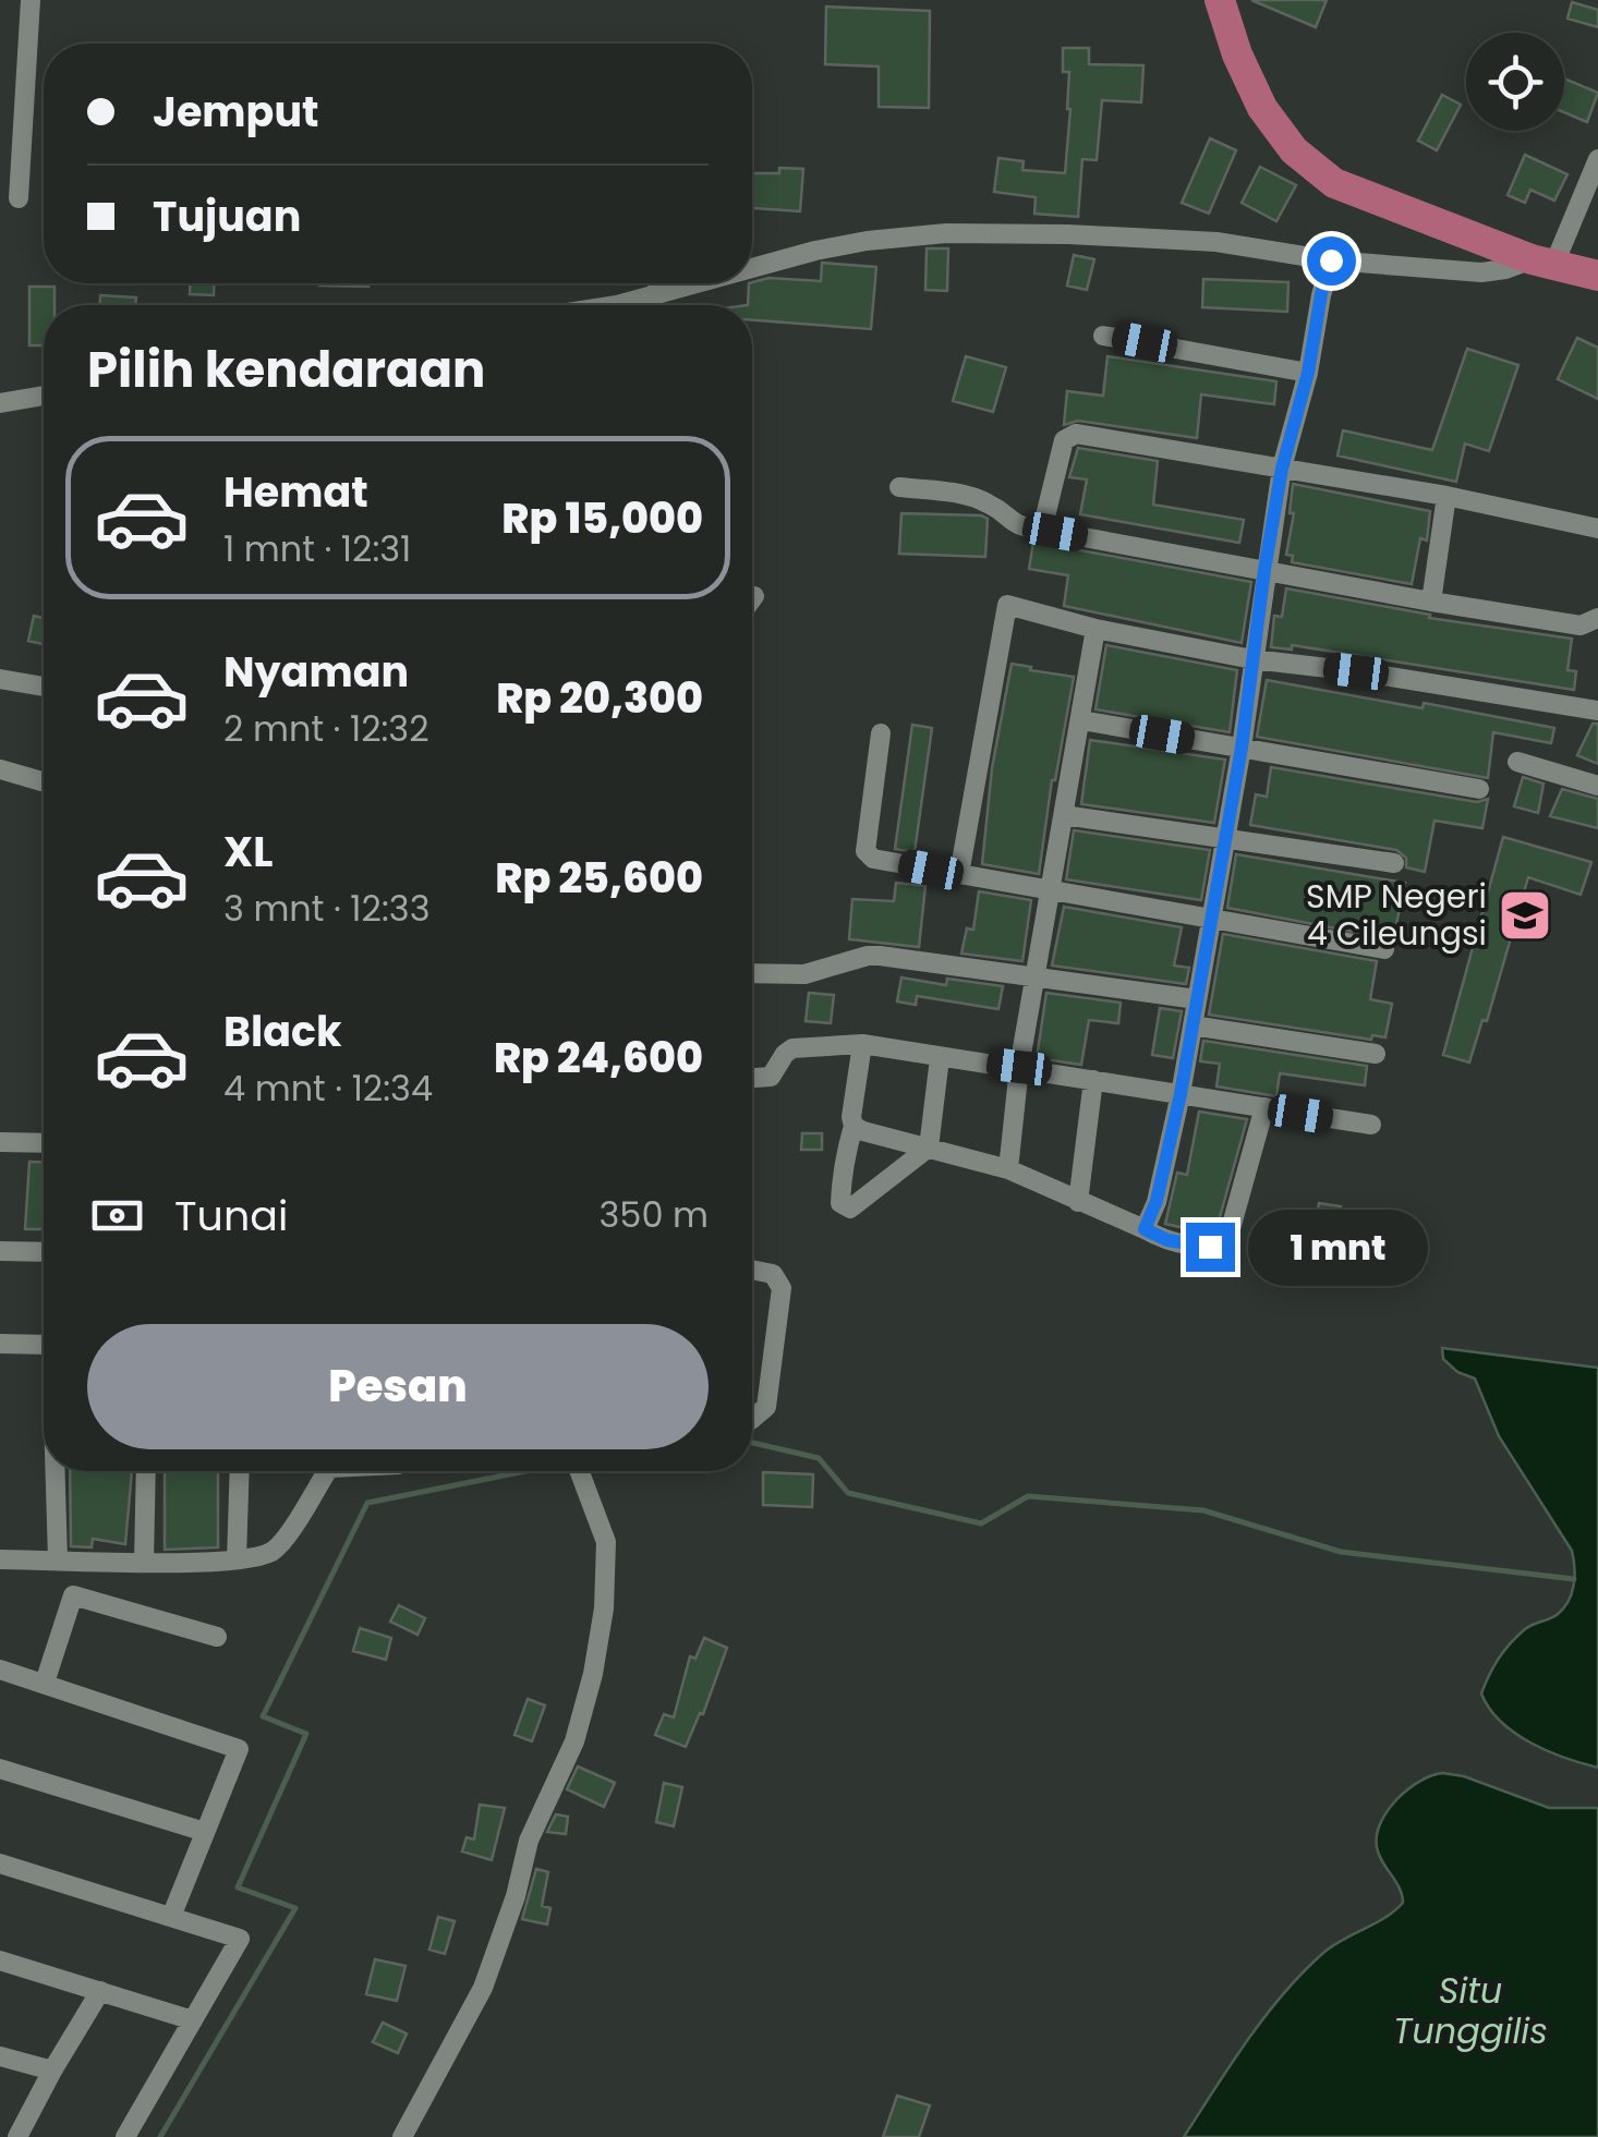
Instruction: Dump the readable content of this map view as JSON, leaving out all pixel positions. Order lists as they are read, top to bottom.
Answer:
{
  "water": ["Situ Tunggilis"],
  "places": {
    "school or university": ["SMP Negeri 4 Cileungsi"]
  },
  "page": {
    "banner": ["Jemput", "Tujuan"],
    "heading": "Pilih kendaraan",
    "list": [
      {
        "name": "Hemat",
        "note": "1 mnt · 12:31",
        "value": "Rp 15,000"
      },
      {
        "name": "Nyaman",
        "note": "2 mnt · 12:32",
        "value": "Rp 20,300"
      },
      {
        "name": "XL",
        "note": "3 mnt · 12:33",
        "value": "Rp 25,600"
      },
      {
        "name": "Black",
        "note": "4 mnt · 12:34",
        "value": "Rp 24,600"
      }
    ],
    "pay": ["Tunai", "350 m"],
    "bubble": "1 mnt",
    "buttons": "Pesan"
  }
}
